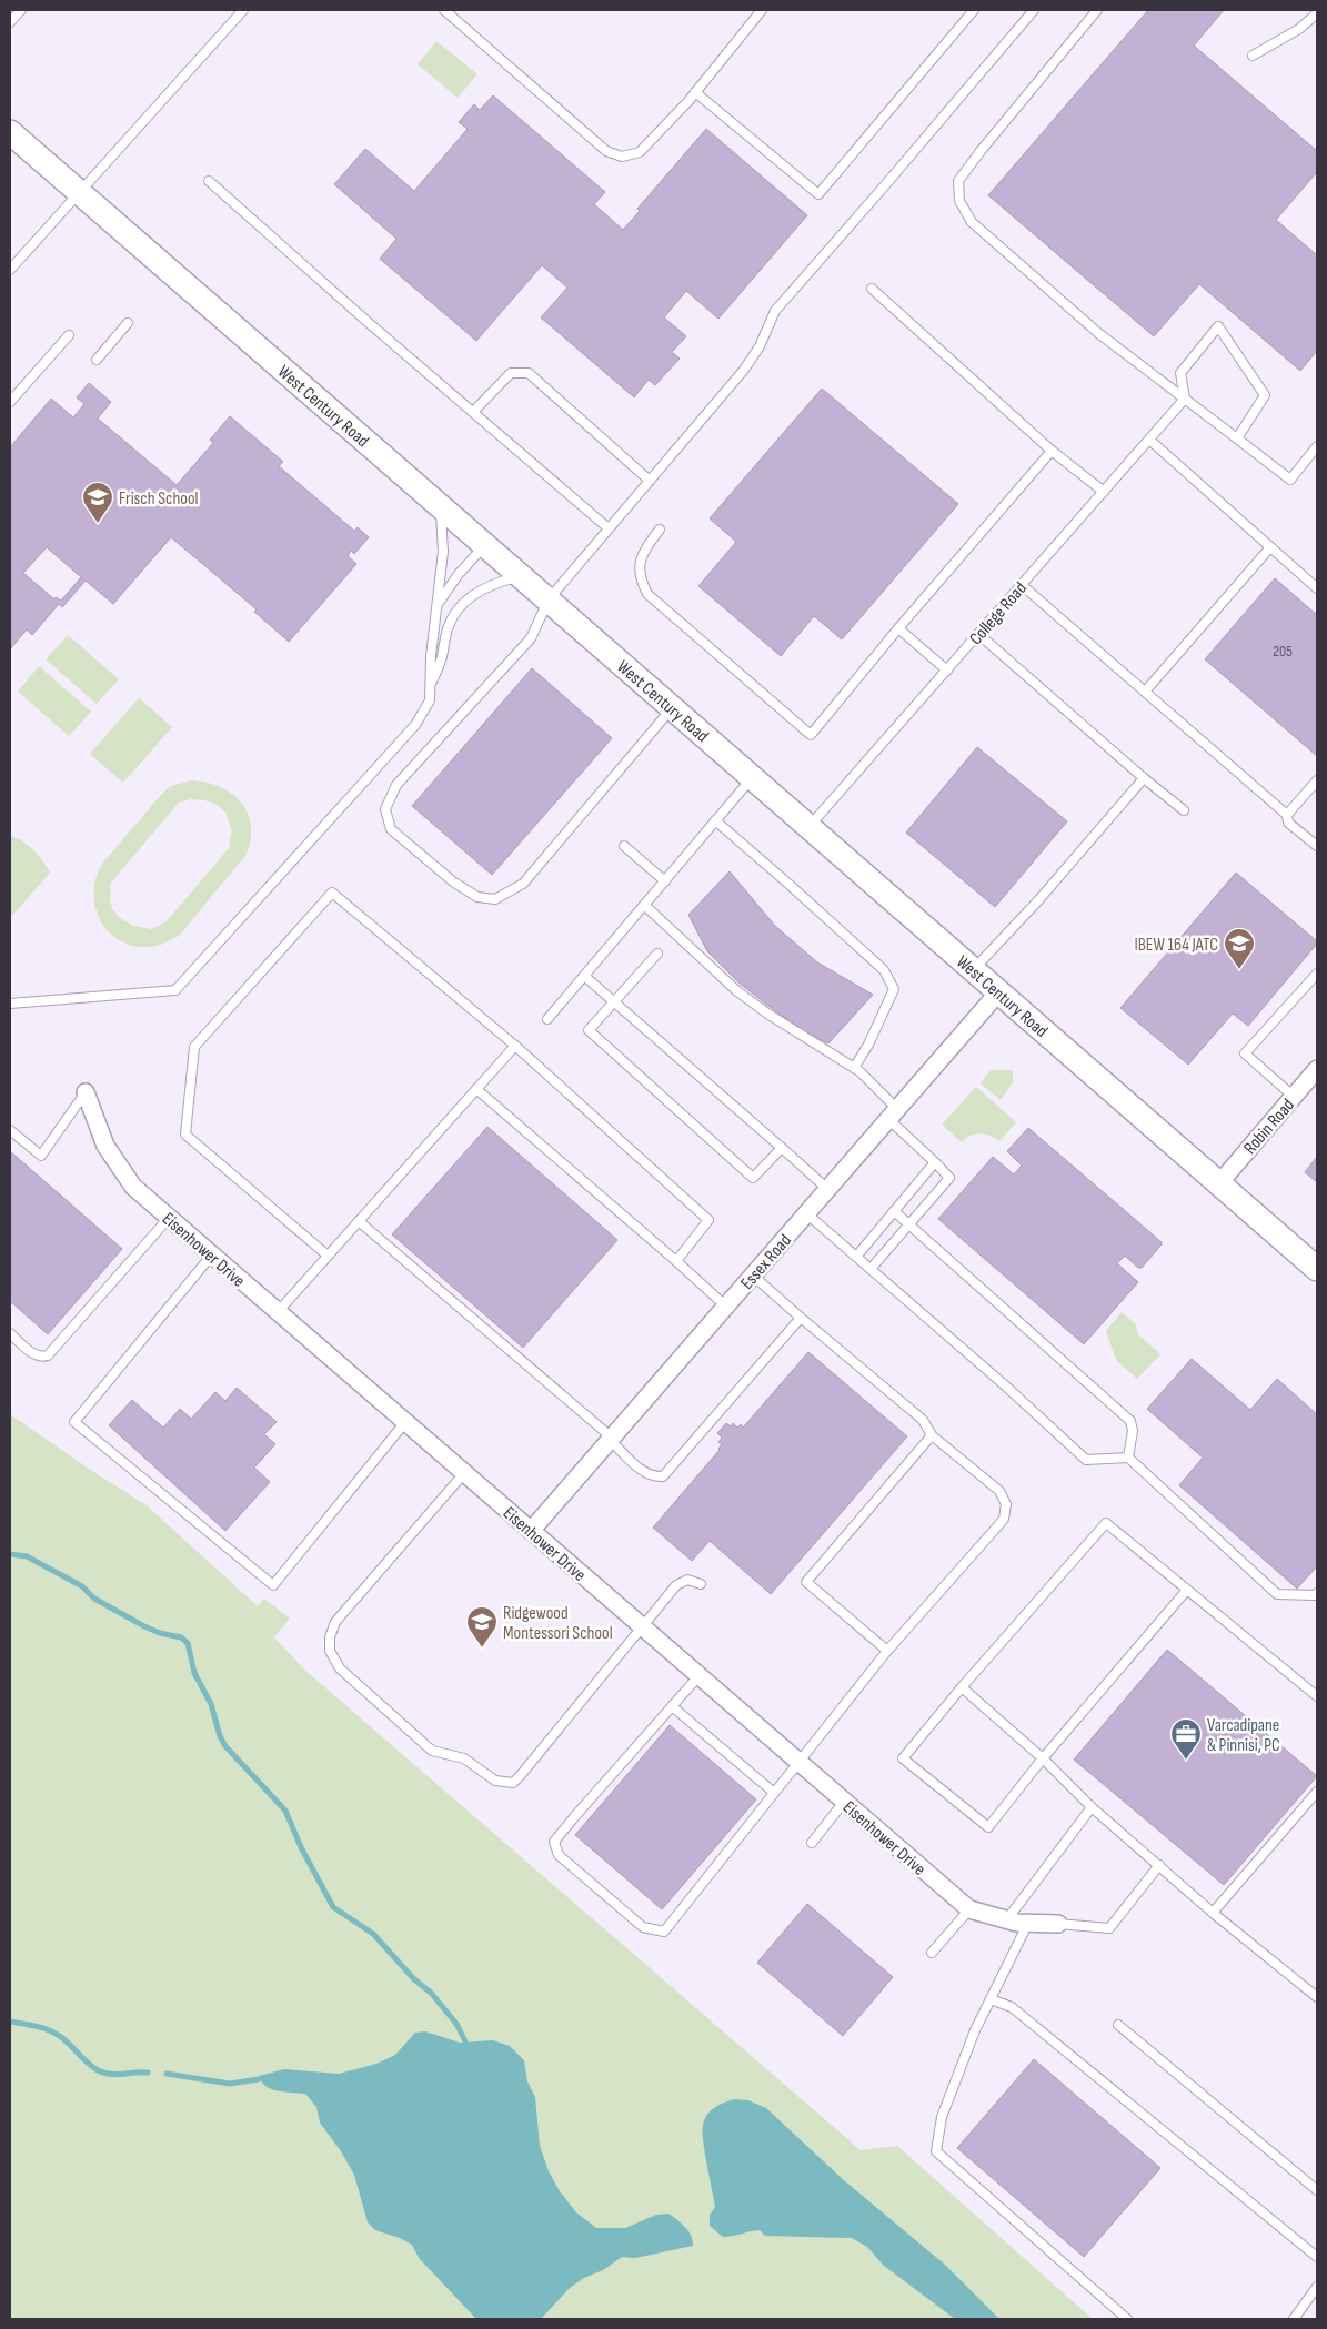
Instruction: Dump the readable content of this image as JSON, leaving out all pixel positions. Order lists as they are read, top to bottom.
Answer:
{
  "streets": {
    "main road": ["West Century Road"],
    "street": ["Robin Road", "Eisenhower Drive", "Essex Road"],
    "lane": ["College Road"]
  },
  "crossings": [
    ["West Century Road", "College Road"],
    ["West Century Road", "Robin Road"],
    ["West Century Road", "Essex Road"],
    ["Eisenhower Drive", "Essex Road"]
  ],
  "places": {
    "school or university": ["Frisch School", "IBEW 164 JATC", "Ridgewood Montessori School"],
    "office": ["Varcadipane & Pinnisi, PC"]
  },
  "house_numbers": ["205"]
}
